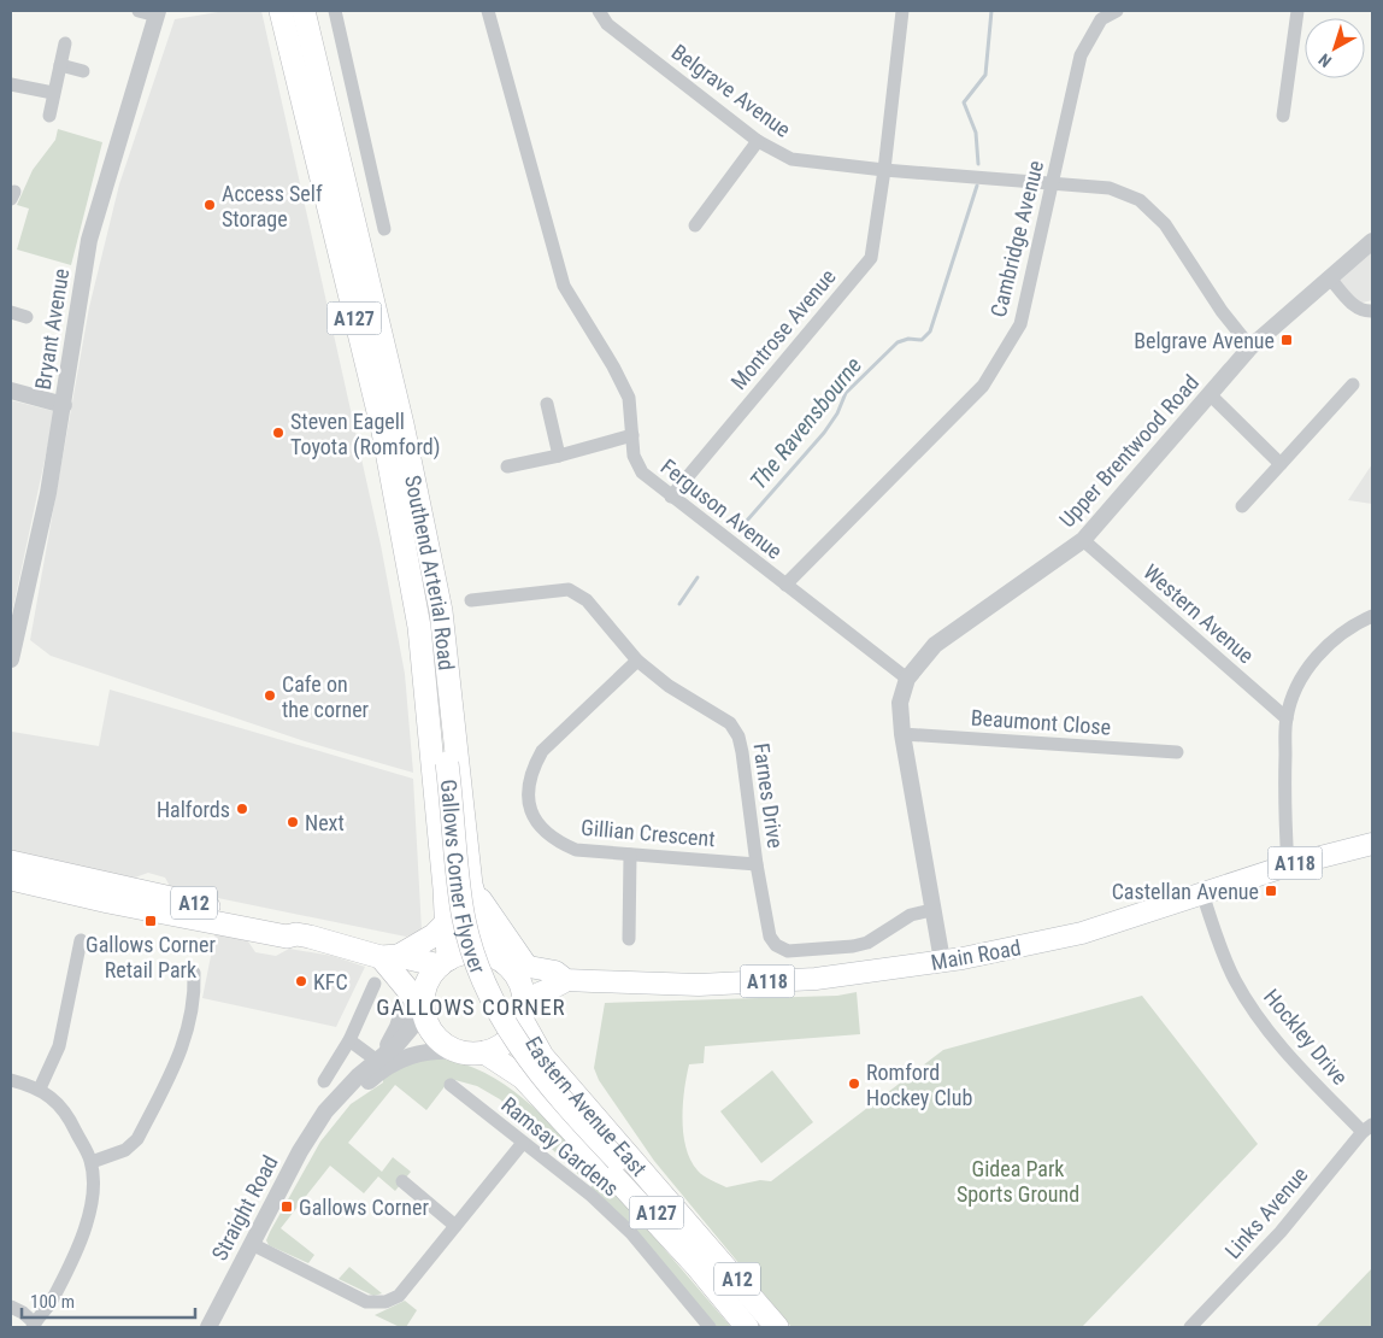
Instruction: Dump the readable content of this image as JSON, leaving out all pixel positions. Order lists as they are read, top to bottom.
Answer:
{
  "streets": {
    "highway": [
      "A127",
      "Southend Arterial Road",
      "Gallows Corner Flyover",
      "A12",
      "Eastern Avenue East"
    ],
    "main road": ["A118", "Main Road"],
    "street": [
      "Belgrave Avenue",
      "Cambridge Avenue",
      "Bryant Avenue",
      "Montrose Avenue",
      "Upper Brentwood Road",
      "Ferguson Avenue",
      "Western Avenue",
      "Beaumont Close",
      "Farnes Drive",
      "Gillian Crescent",
      "Hockley Drive",
      "Ramsay Gardens",
      "Straight Road",
      "Links Avenue"
    ]
  },
  "crossings": [
    ["Belgrave Avenue", "Cambridge Avenue"],
    ["Belgrave Avenue", "Montrose Avenue"],
    ["Belgrave Avenue", "Upper Brentwood Road"],
    ["Cambridge Avenue", "Ferguson Avenue"],
    ["A127", "Southend Arterial Road"],
    ["A127", "Gallows Corner Flyover"],
    ["A127", "Eastern Avenue East"],
    ["Montrose Avenue", "Ferguson Avenue"],
    ["Upper Brentwood Road", "Ferguson Avenue"],
    ["Upper Brentwood Road", "Western Avenue"],
    ["Upper Brentwood Road", "Beaumont Close"],
    ["Upper Brentwood Road", "Farnes Drive"],
    ["Upper Brentwood Road", "Main Road"],
    ["Southend Arterial Road", "A12"],
    ["Southend Arterial Road", "Main Road"],
    ["Southend Arterial Road", "Eastern Avenue East"],
    ["Southend Arterial Road", "Straight Road"],
    ["Farnes Drive", "Gillian Crescent"],
    ["A12", "Main Road"],
    ["A12", "Eastern Avenue East"],
    ["A12", "Straight Road"],
    ["Main Road", "Hockley Drive"],
    ["Main Road", "Eastern Avenue East"],
    ["Main Road", "Straight Road"],
    ["Hockley Drive", "Links Avenue"],
    ["Eastern Avenue East", "Straight Road"]
  ],
  "districts": ["GALLOWS CORNER"],
  "water": ["The Ravensbourne"],
  "parks": ["Gidea Park Sports Ground"],
  "places": {
    "other": [
      "Access Self Storage",
      "Steven Eagell Toyota (Romford)",
      "Cafe on the corner",
      "Halfords",
      "Next",
      "KFC",
      "Romford Hockey Club"
    ],
    "transit": [
      "Belgrave Avenue",
      "Castellan Avenue",
      "Gallows Corner Retail Park",
      "Gallows Corner"
    ]
  },
  "scale_bar": "100 m",
  "north": "bottom left"
}
